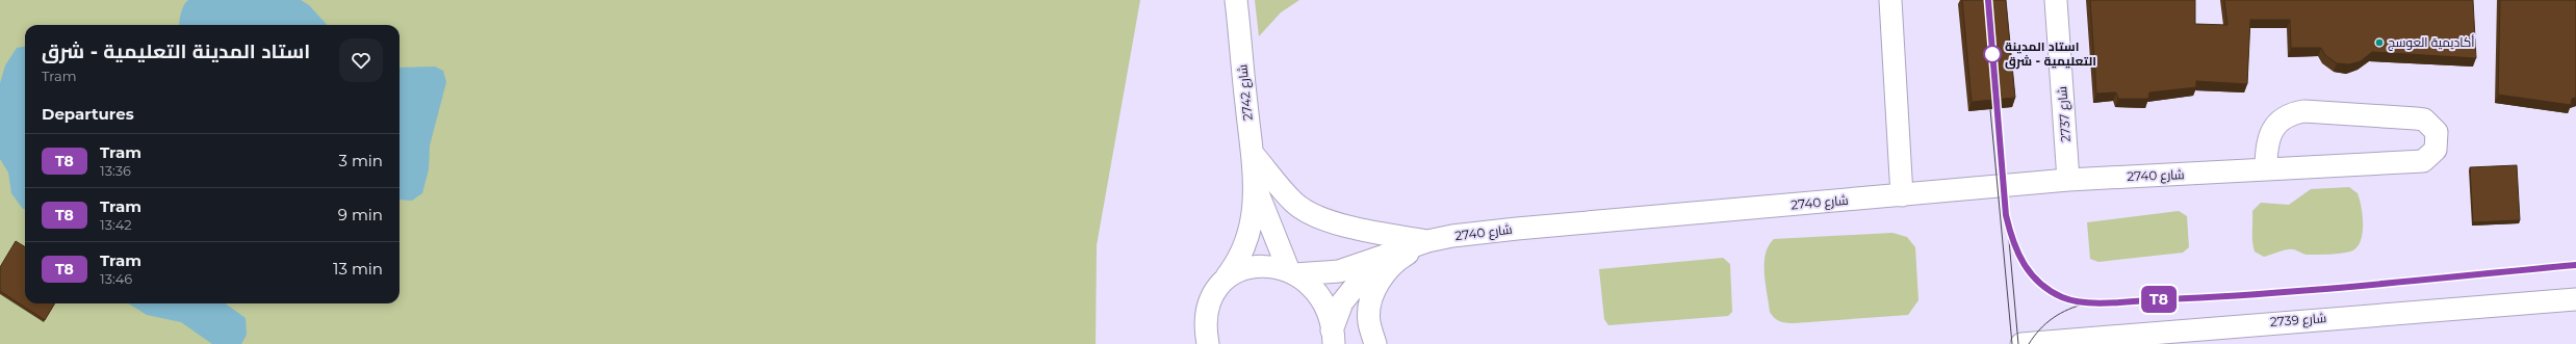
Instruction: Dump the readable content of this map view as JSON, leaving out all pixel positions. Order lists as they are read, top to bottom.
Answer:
{
  "streets": {
    "street": [
      "شارع 2742",
      "شارع 2737",
      "شارع 2740",
      "شارع 2739"
    ]
  },
  "crossings": [
    ["شارع 2742", "شارع 2740"],
    ["شارع 2737", "شارع 2740"]
  ],
  "places": ["أكاديمية العوسج", "استاد المدينة التعليمية - شرق"],
  "lines": ["tram line T8"],
  "page": {
    "on_map": "T8",
    "heading": [
      ["استاد المدينة التعليمية - شرق", "Tram"],
      "Departures"
    ],
    "list": [
      {
        "mark": "T8",
        "name": "Tram",
        "note": "13:36",
        "value": "3 min"
      },
      {
        "mark": "T8",
        "name": "Tram",
        "note": "13:42",
        "value": "9 min"
      },
      {
        "mark": "T8",
        "name": "Tram",
        "note": "13:46",
        "value": "13 min"
      }
    ]
  }
}
